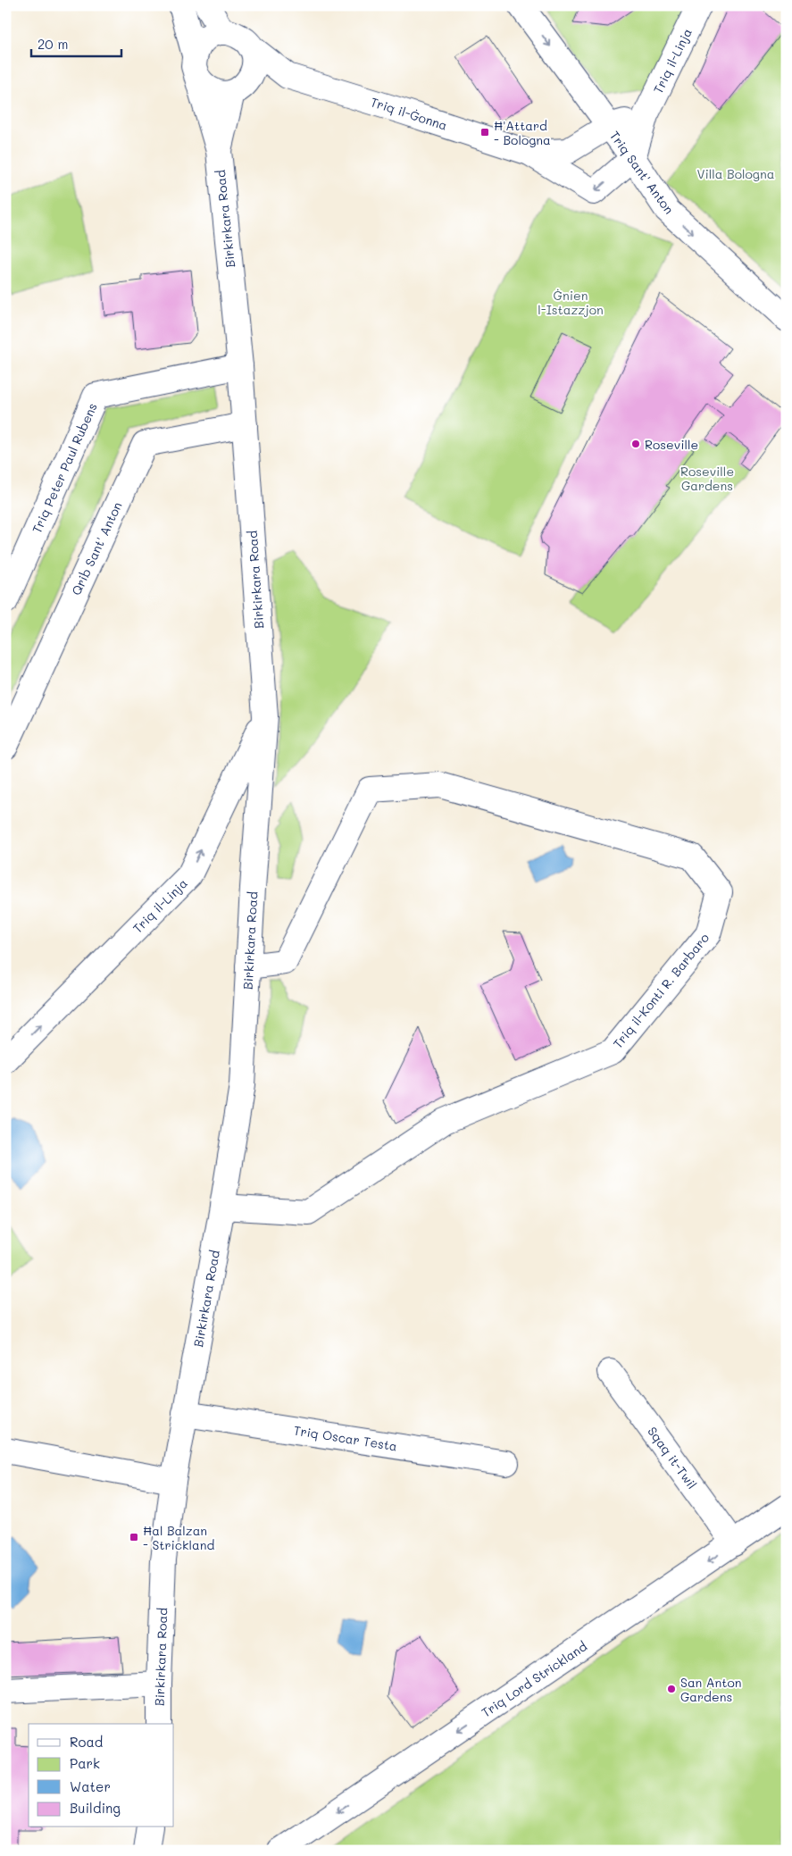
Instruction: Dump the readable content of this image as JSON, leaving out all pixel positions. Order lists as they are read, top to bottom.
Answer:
{
  "streets": {
    "street": [
      "Triq il-Linja",
      "Triq il-Ġonna",
      "Triq Sant' Anton",
      "Birkirkara Road",
      "Triq Peter Paul Rubens",
      "Qrib Sant' Anton",
      "Triq il-Konti R. Barbaro",
      "Triq Oscar Testa",
      "Sqaq it-Twil",
      "Triq Lord Strickland"
    ]
  },
  "crossings": [
    ["Triq il-Linja", "Triq il-Ġonna"],
    ["Triq il-Linja", "Triq Sant' Anton"],
    ["Triq il-Linja", "Birkirkara Road"],
    ["Triq il-Ġonna", "Triq Sant' Anton"],
    ["Triq il-Ġonna", "Birkirkara Road"],
    ["Birkirkara Road", "Triq Peter Paul Rubens"],
    ["Birkirkara Road", "Qrib Sant' Anton"],
    ["Birkirkara Road", "Triq il-Konti R. Barbaro"],
    ["Birkirkara Road", "Triq Oscar Testa"],
    ["Sqaq it-Twil", "Triq Lord Strickland"]
  ],
  "one_way": ["Triq il-Linja", "Triq Sant' Anton", "Triq Lord Strickland"],
  "parks": ["Villa Bologna", "Ġnien l-Istazzjon", "Roseville Gardens"],
  "places": {
    "transit": ["Ħ'Attard - Bologna", "Ħal Balzan - Strickland"],
    "other": ["Roseville", "San Anton Gardens"]
  },
  "legend": [
    "Road",
    "Park",
    "Water",
    "Building"
  ],
  "scale_bar": "20 m"
}
